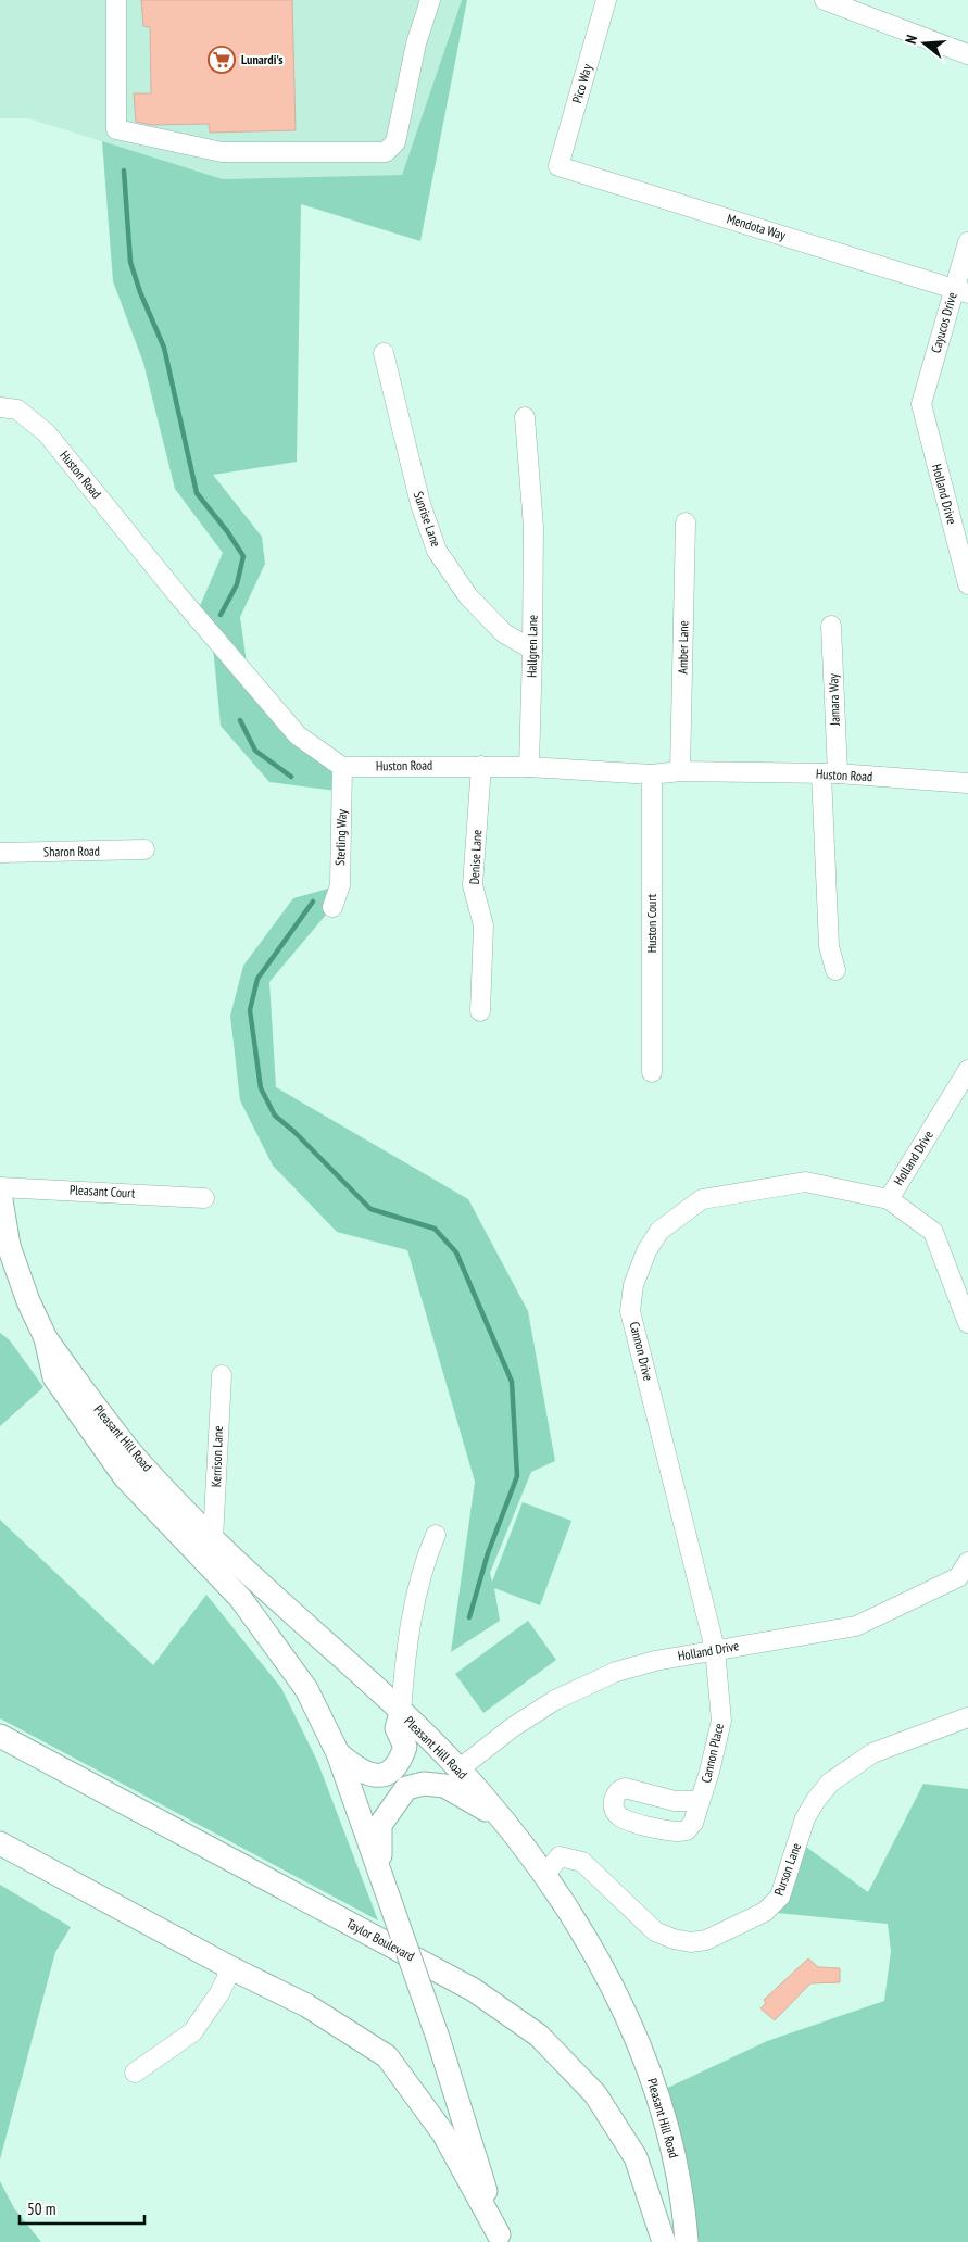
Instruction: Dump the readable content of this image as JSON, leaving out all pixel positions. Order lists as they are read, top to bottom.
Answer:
{
  "streets": {
    "main road": ["Pleasant Hill Road", "Taylor Boulevard"],
    "street": [
      "Pico Way",
      "Mendota Way",
      "Cayucos Drive",
      "Huston Road",
      "Holland Drive",
      "Sunrise Lane",
      "Hallgren Lane",
      "Amber Lane",
      "Jamara Way",
      "Sterling Way",
      "Sharon Road",
      "Denise Lane",
      "Huston Court",
      "Pleasant Court",
      "Cannon Drive",
      "Kerrison Lane",
      "Cannon Place",
      "Purson Lane"
    ]
  },
  "crossings": [
    ["Pico Way", "Mendota Way"],
    ["Mendota Way", "Cayucos Drive"],
    ["Cayucos Drive", "Holland Drive"],
    ["Huston Road", "Hallgren Lane"],
    ["Huston Road", "Amber Lane"],
    ["Huston Road", "Jamara Way"],
    ["Huston Road", "Sterling Way"],
    ["Huston Road", "Denise Lane"],
    ["Huston Road", "Huston Court"],
    ["Holland Drive", "Cannon Drive"],
    ["Holland Drive", "Pleasant Hill Road"],
    ["Holland Drive", "Cannon Place"],
    ["Sunrise Lane", "Hallgren Lane"],
    ["Cannon Drive", "Cannon Place"],
    ["Pleasant Hill Road", "Kerrison Lane"],
    ["Pleasant Hill Road", "Purson Lane"]
  ],
  "places": {
    "supermarket": ["Lunardi's"]
  },
  "scale_bar": "50 m",
  "north": "left"
}
